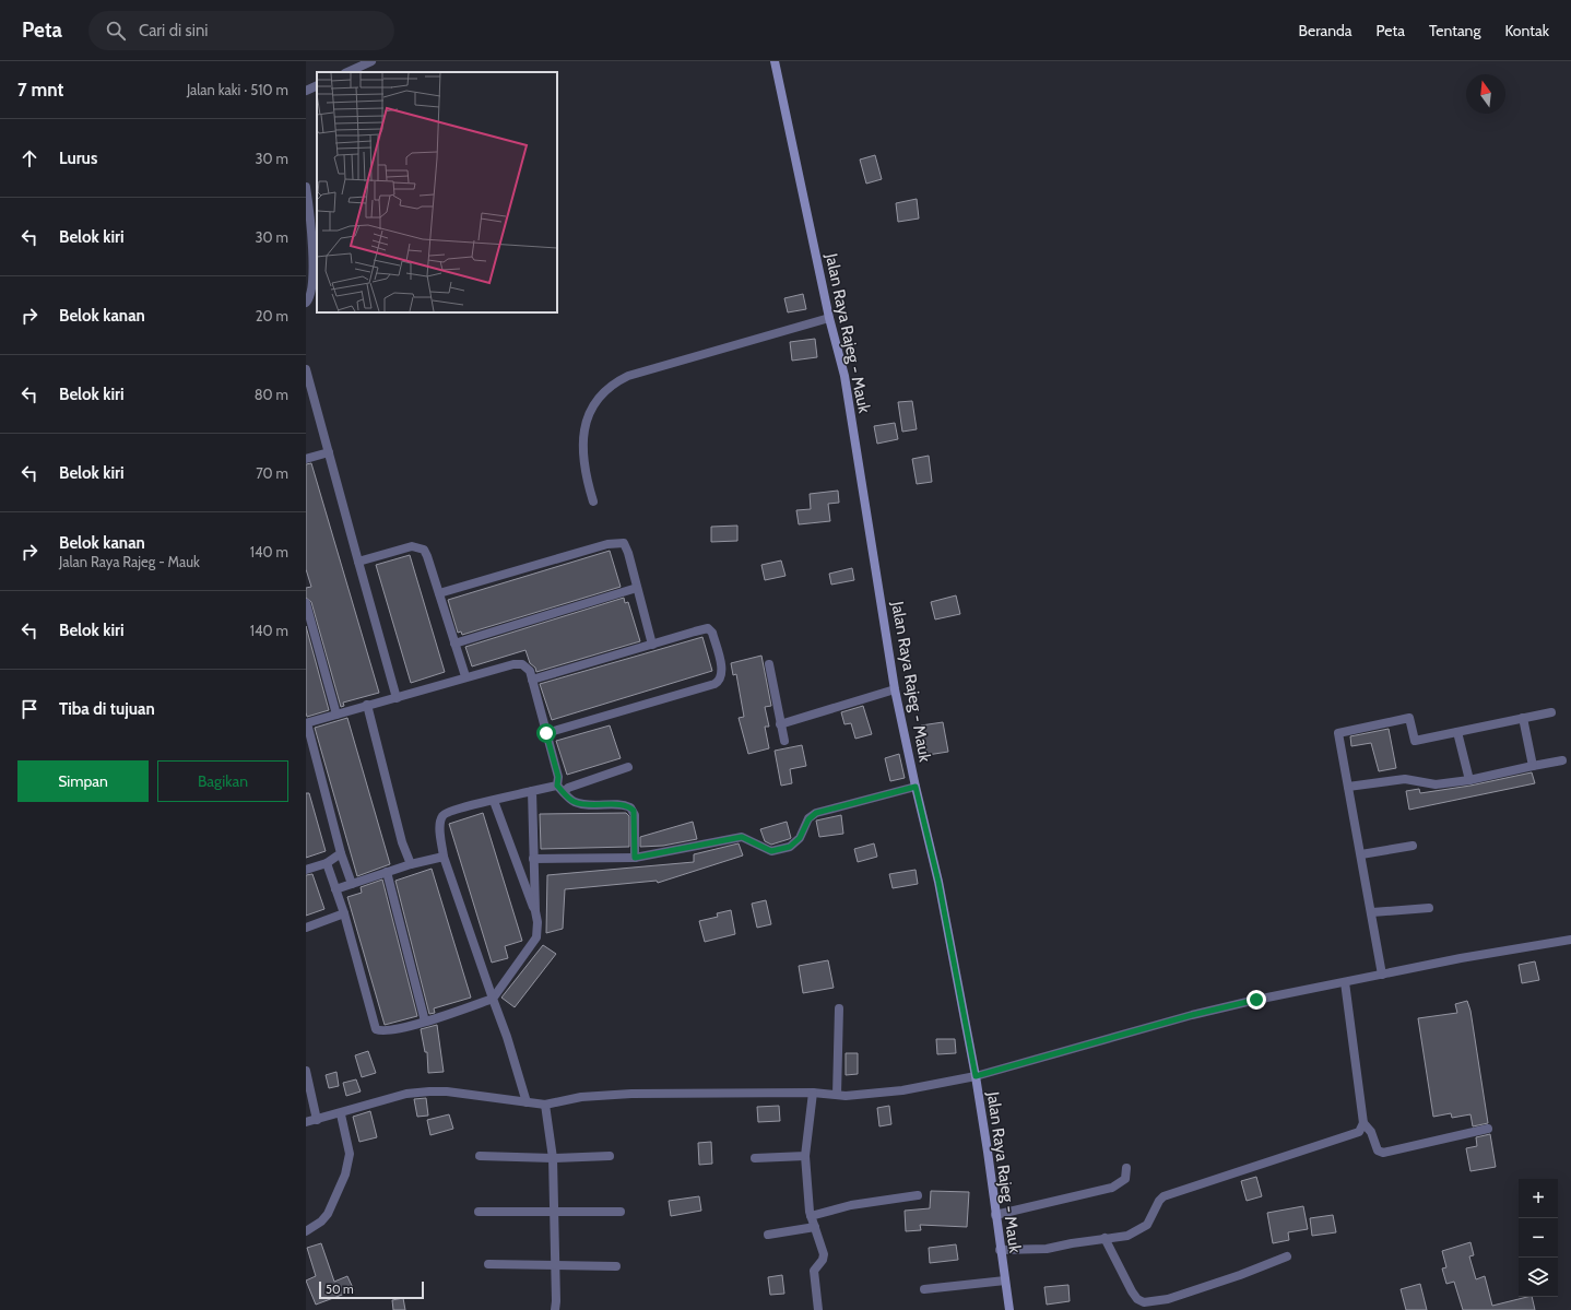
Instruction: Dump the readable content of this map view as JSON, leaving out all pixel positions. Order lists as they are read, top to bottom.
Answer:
{
  "streets": {
    "main road": ["Jalan Raya Rajeg - Mauk"]
  },
  "scale_bar": "50 m",
  "north": "top",
  "page": {
    "header": "Peta",
    "search": "Cari di sini",
    "nav": [
      "Beranda",
      "Peta",
      "Tentang",
      "Kontak"
    ],
    "heading": ["7 mnt", "Jalan kaki · 510 m"],
    "list": [
      ["Lurus", "30 m"],
      ["Belok kiri", "30 m"],
      ["Belok kanan", "20 m"],
      ["Belok kiri", "80 m"],
      ["Belok kiri", "70 m"],
      ["Belok kanan", "Jalan Raya Rajeg - Mauk", "140 m"],
      ["Belok kiri", "140 m"],
      "Tiba di tujuan"
    ],
    "buttons": ["Simpan", "Bagikan"],
    "map_buttons": ["+", "−"],
    "scale": "50 m"
  }
}
